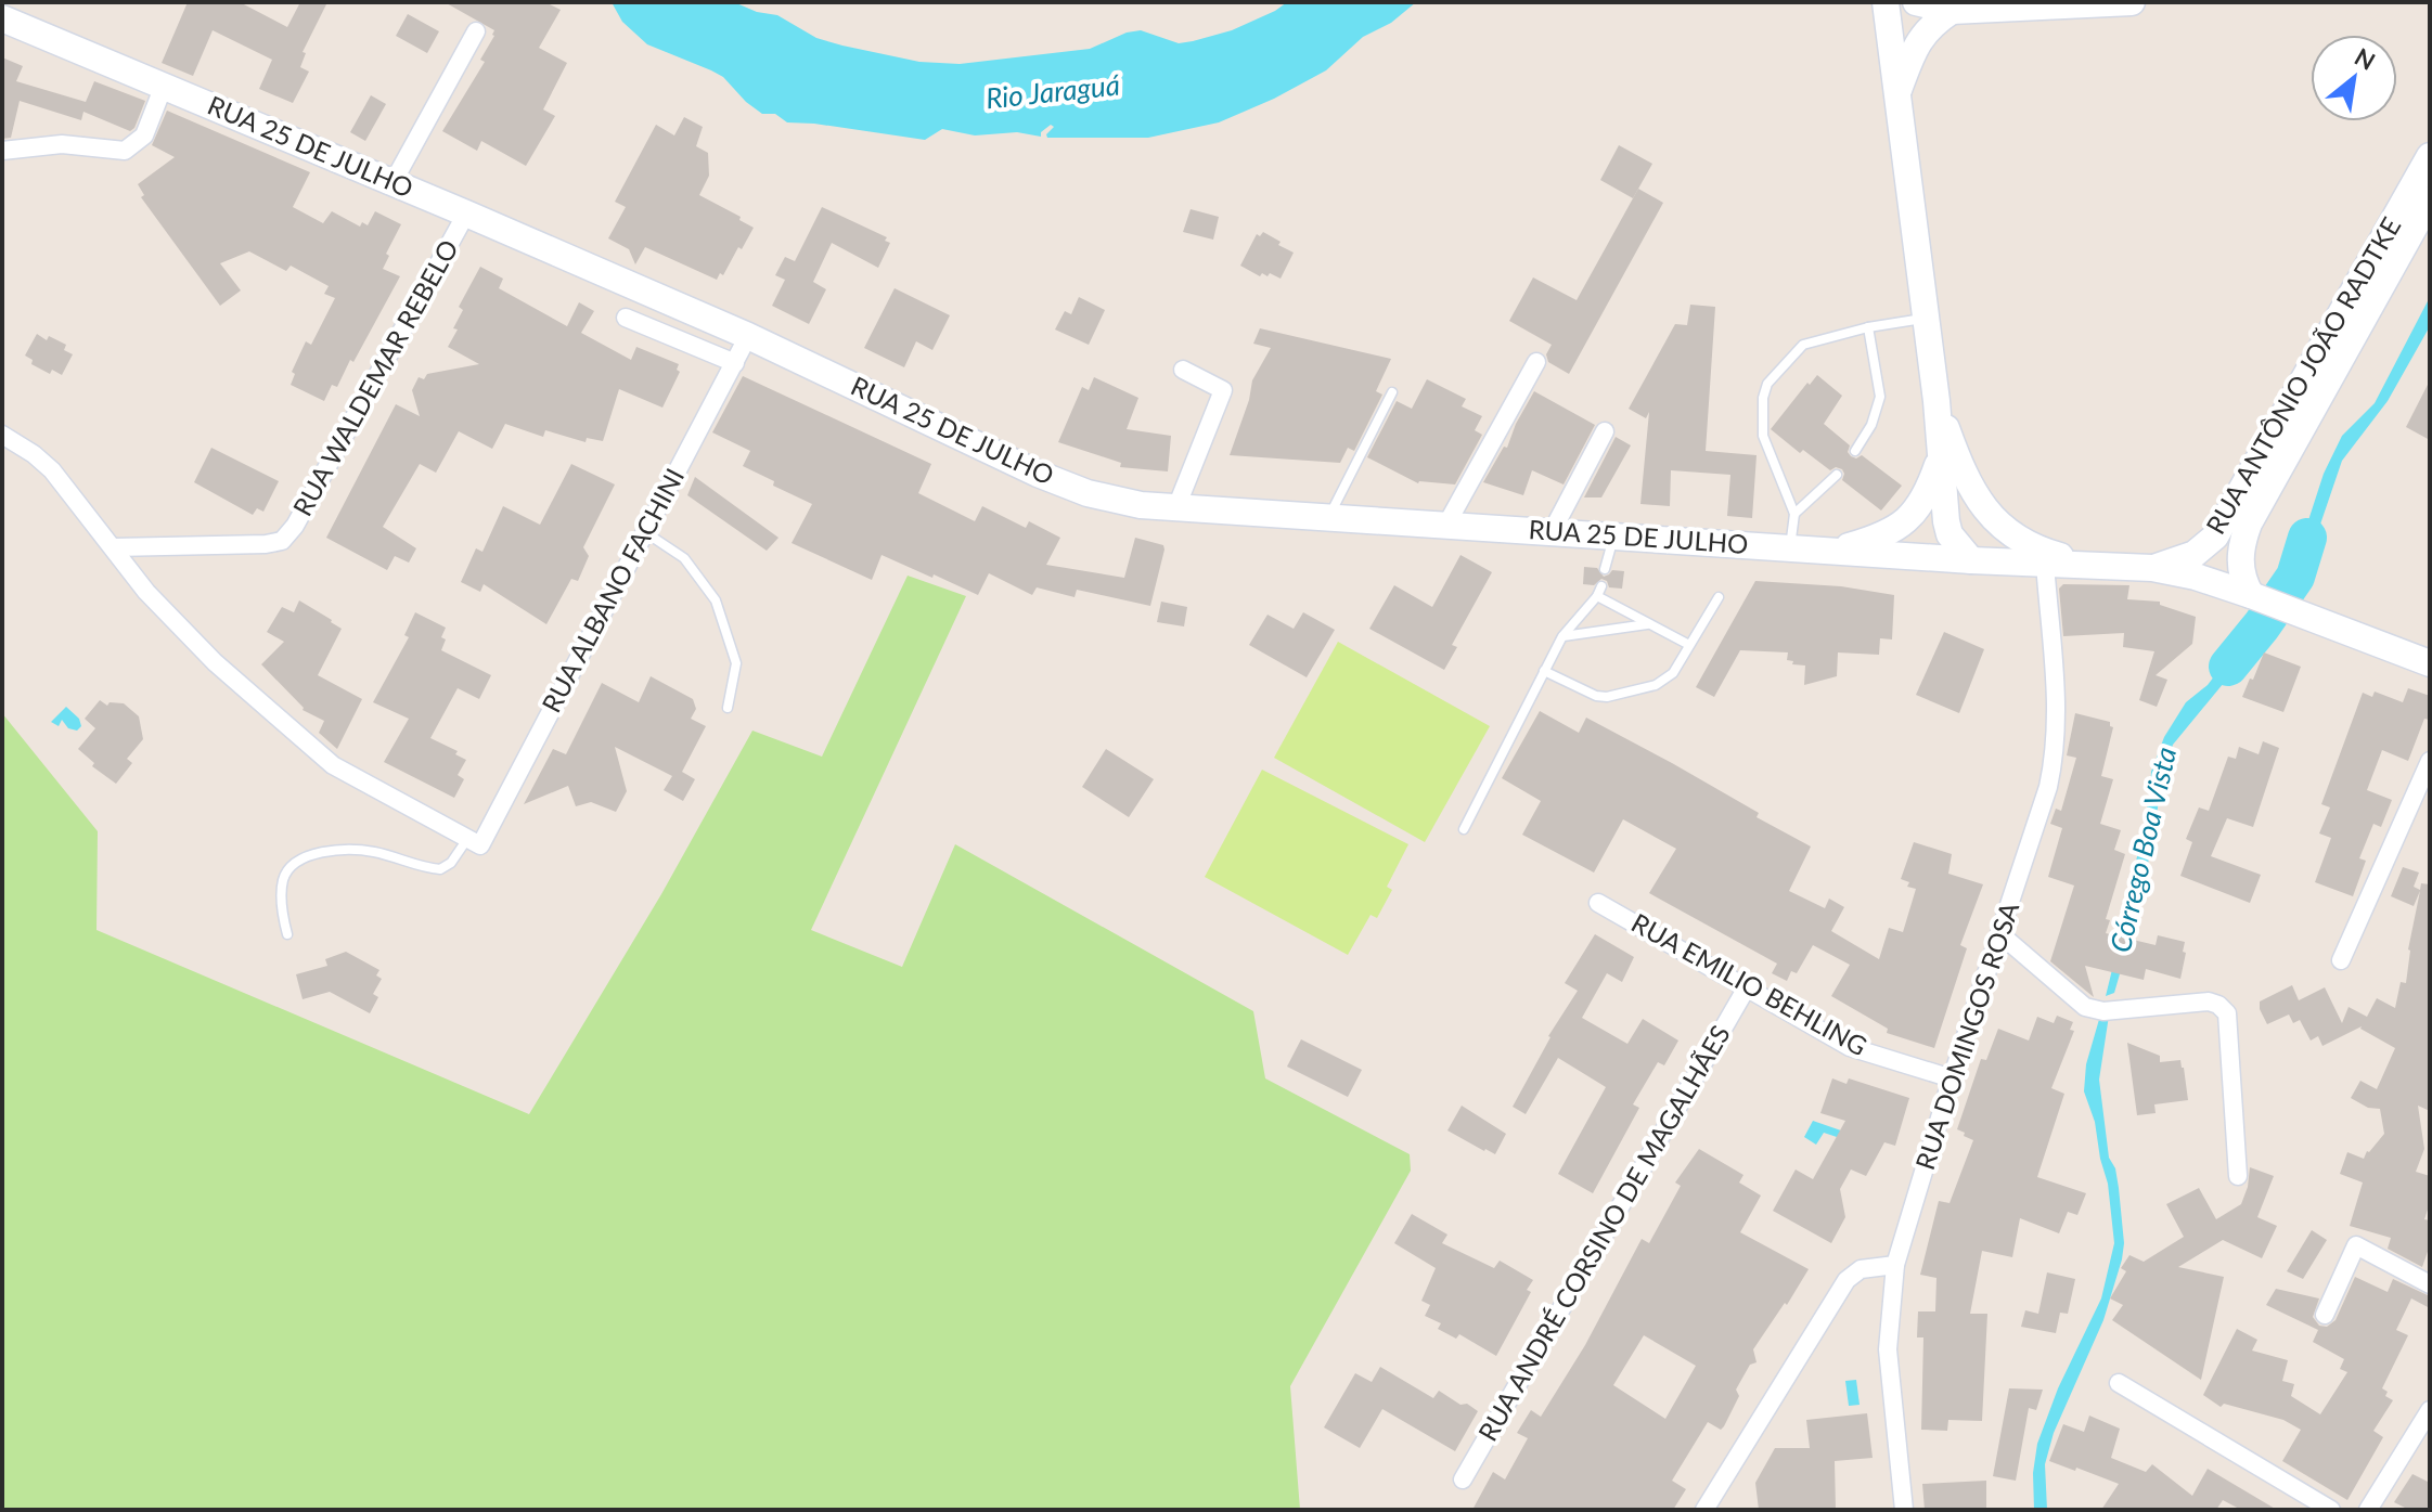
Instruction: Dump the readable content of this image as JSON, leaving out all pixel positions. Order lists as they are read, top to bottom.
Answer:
{
  "streets": {
    "main road": ["RUA 25 DE JULHO", "RUA ANTÔNIO JOÃO RADTKE"],
    "street": [
      "RUA WALDEMAR REBELO",
      "RUA ALBANO FACHINI",
      "RUA EMILIO BEHLING",
      "RUA DOMINGOS ROSA",
      "RUA ANDRÉ CORSINO DE MAGALHÃES"
    ]
  },
  "crossings": [
    ["RUA 25 DE JULHO", "RUA WALDEMAR REBELO"],
    ["RUA 25 DE JULHO", "RUA ALBANO FACHINI"],
    ["RUA 25 DE JULHO", "RUA DOMINGOS ROSA"],
    ["RUA EMILIO BEHLING", "RUA DOMINGOS ROSA"],
    ["RUA EMILIO BEHLING", "RUA ANDRÉ CORSINO DE MAGALHÃES"]
  ],
  "water": ["Rio Jaraguá", "Córrego Boa Vista"],
  "north": "top right"
}
